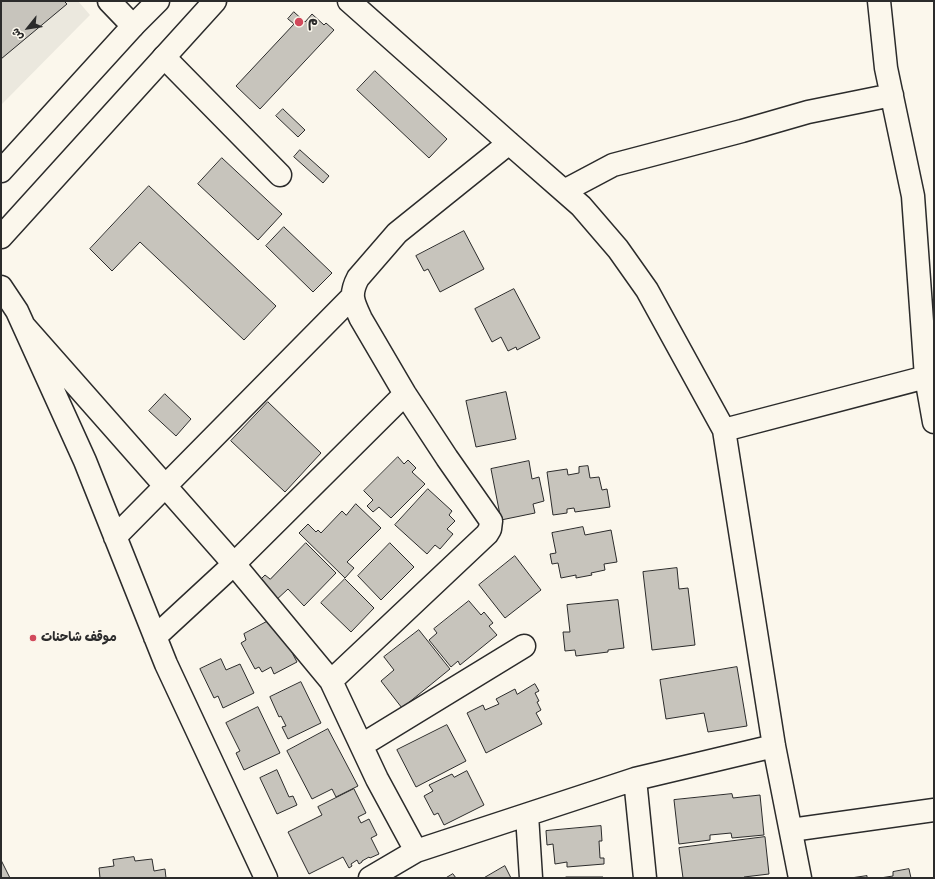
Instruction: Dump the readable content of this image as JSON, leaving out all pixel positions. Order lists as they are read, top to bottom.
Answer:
{
  "places": ["م", "موقف شاحنات"],
  "north": "bottom left"
}
